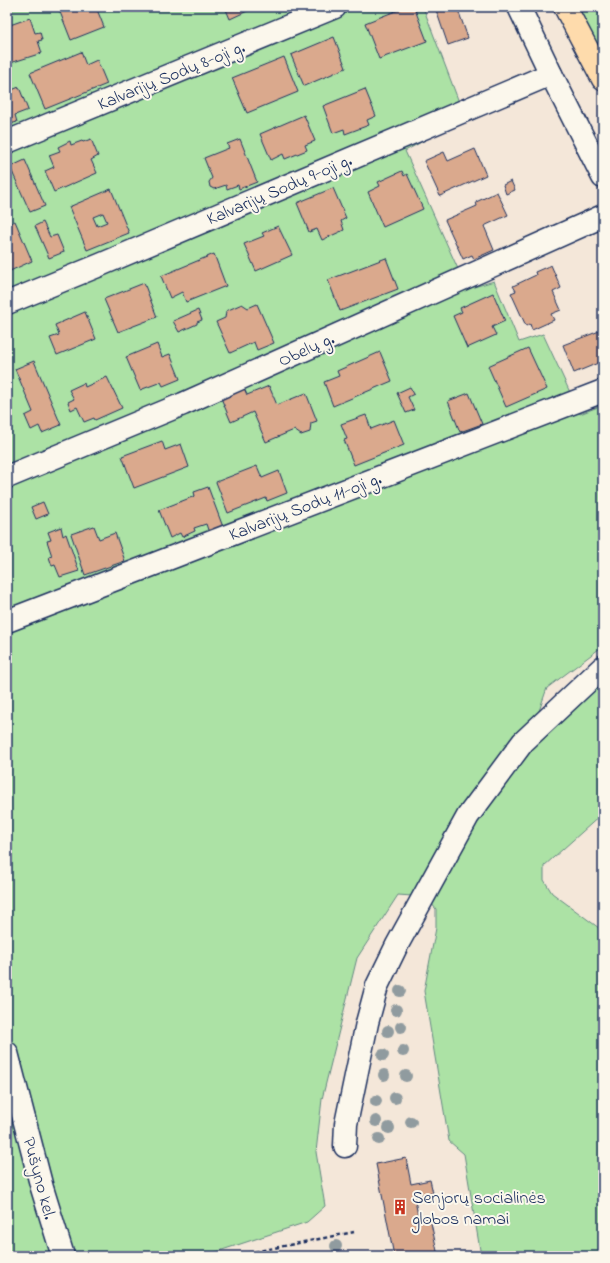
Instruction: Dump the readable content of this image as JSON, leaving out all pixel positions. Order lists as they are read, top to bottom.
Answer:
{
  "streets": {
    "street": [
      "Kalvarijų Sodų 8-oji g.",
      "Kalvarijų Sodų 9-oji g.",
      "Obelų g.",
      "Kalvarijų Sodų 11-oji g.",
      "Pušyno kel."
    ]
  },
  "places": {
    "building": ["Senjorų socialinės globos namai"]
  }
}
